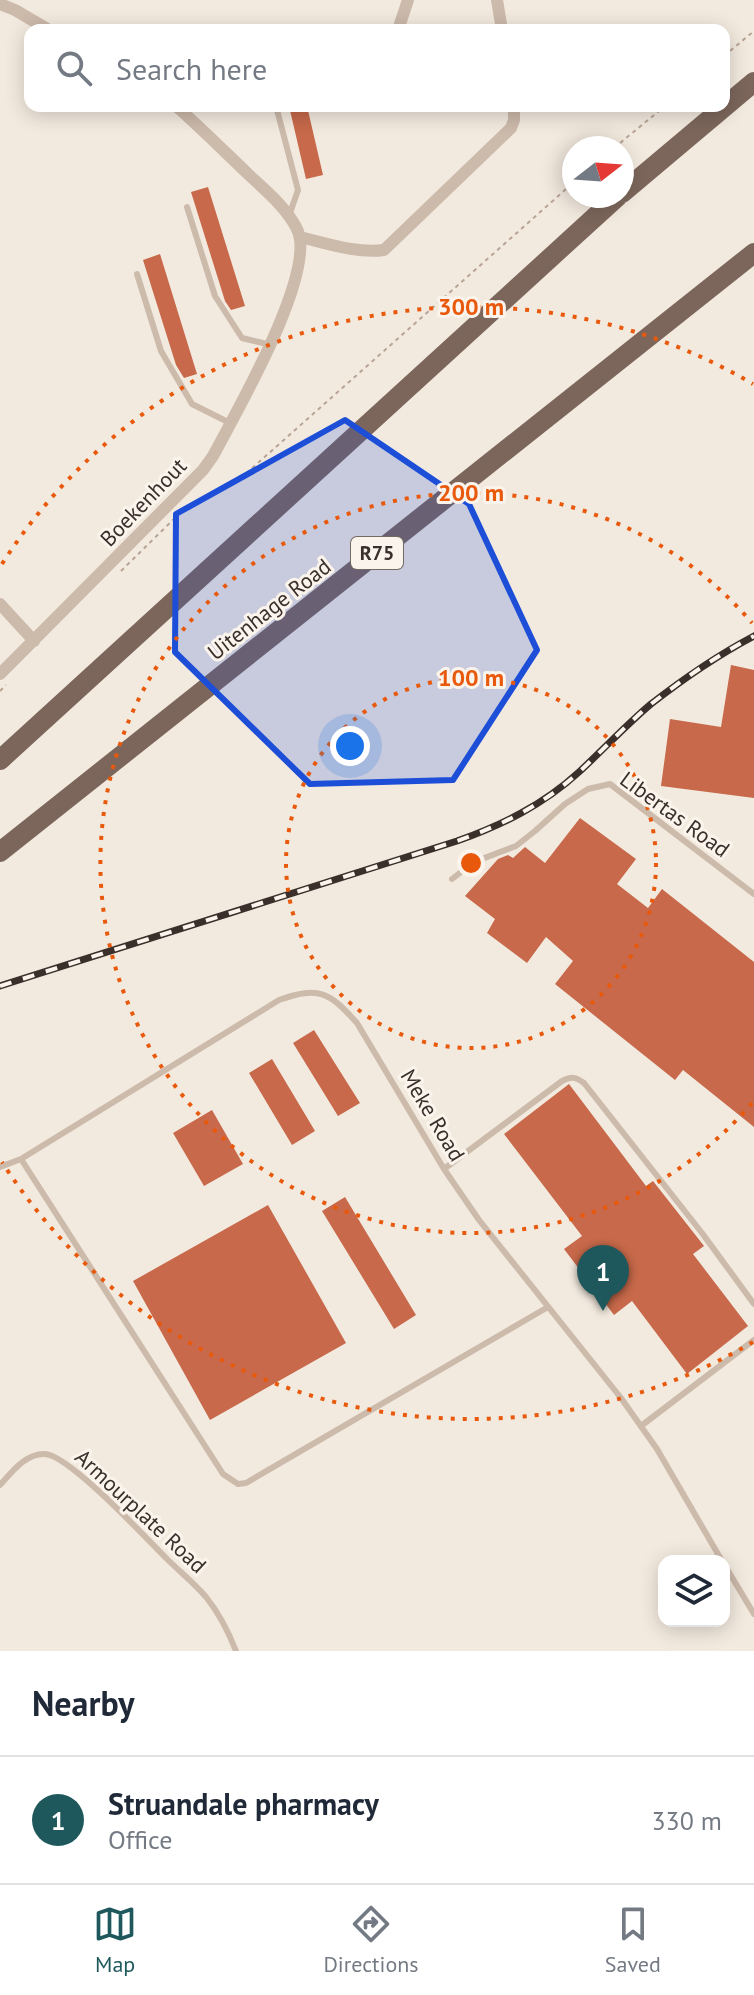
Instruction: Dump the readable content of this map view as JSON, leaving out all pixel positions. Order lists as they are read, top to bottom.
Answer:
{
  "streets": {
    "main road": ["R75", "Uitenhage Road"],
    "street": ["Boekenhout"],
    "lane": ["Libertas Road", "Meke Road", "Armourplate Road"]
  },
  "north": "right",
  "page": {
    "search": "Search here",
    "pins": "1",
    "heading": "Nearby",
    "list": [
      {
        "mark": "1",
        "name": "Struandale pharmacy",
        "note": "Office",
        "value": "330 m"
      }
    ],
    "nav": ["Map", "Directions", "Saved"]
  },
  "rings": ["300 m", "200 m", "100 m"]
}
